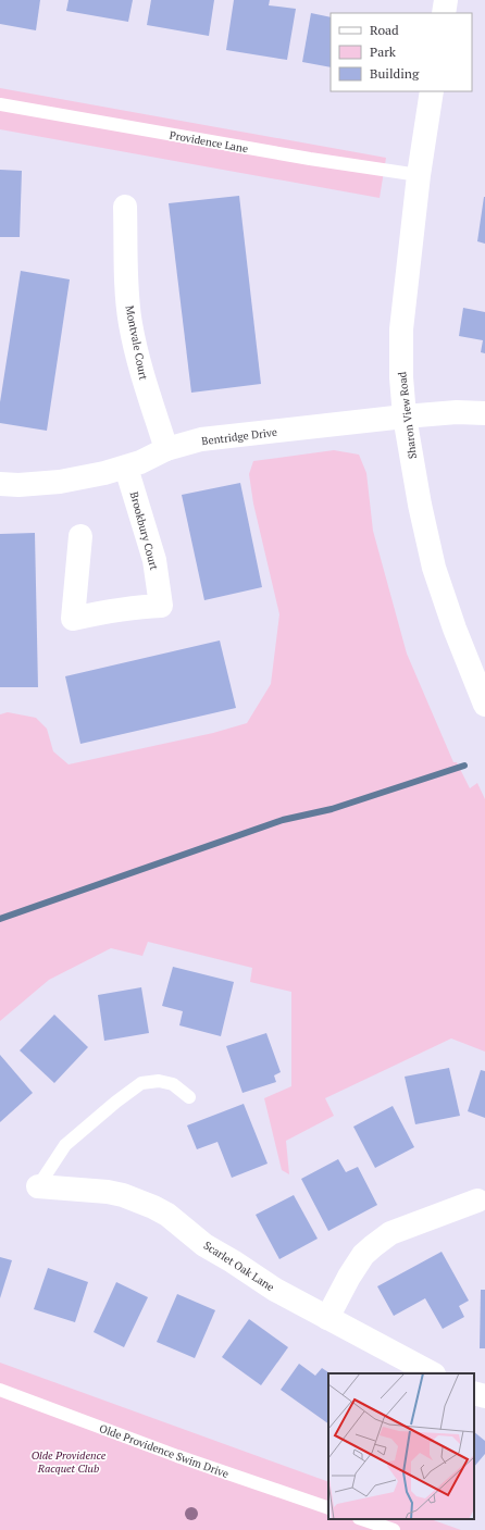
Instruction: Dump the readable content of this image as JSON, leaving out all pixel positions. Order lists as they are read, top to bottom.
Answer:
{
  "streets": {
    "street": [
      "Montvale Court",
      "Sharon View Road",
      "Bentridge Drive",
      "Brookbury Court",
      "Scarlet Oak Lane"
    ],
    "lane": ["Providence Lane", "Olde Providence Swim Drive"]
  },
  "crossings": [
    ["Providence Lane", "Sharon View Road"],
    ["Montvale Court", "Bentridge Drive"],
    ["Sharon View Road", "Bentridge Drive"],
    ["Bentridge Drive", "Brookbury Court"]
  ],
  "parks": ["Olde Providence Racquet Club"],
  "legend": ["Road", "Park", "Building"]
}
